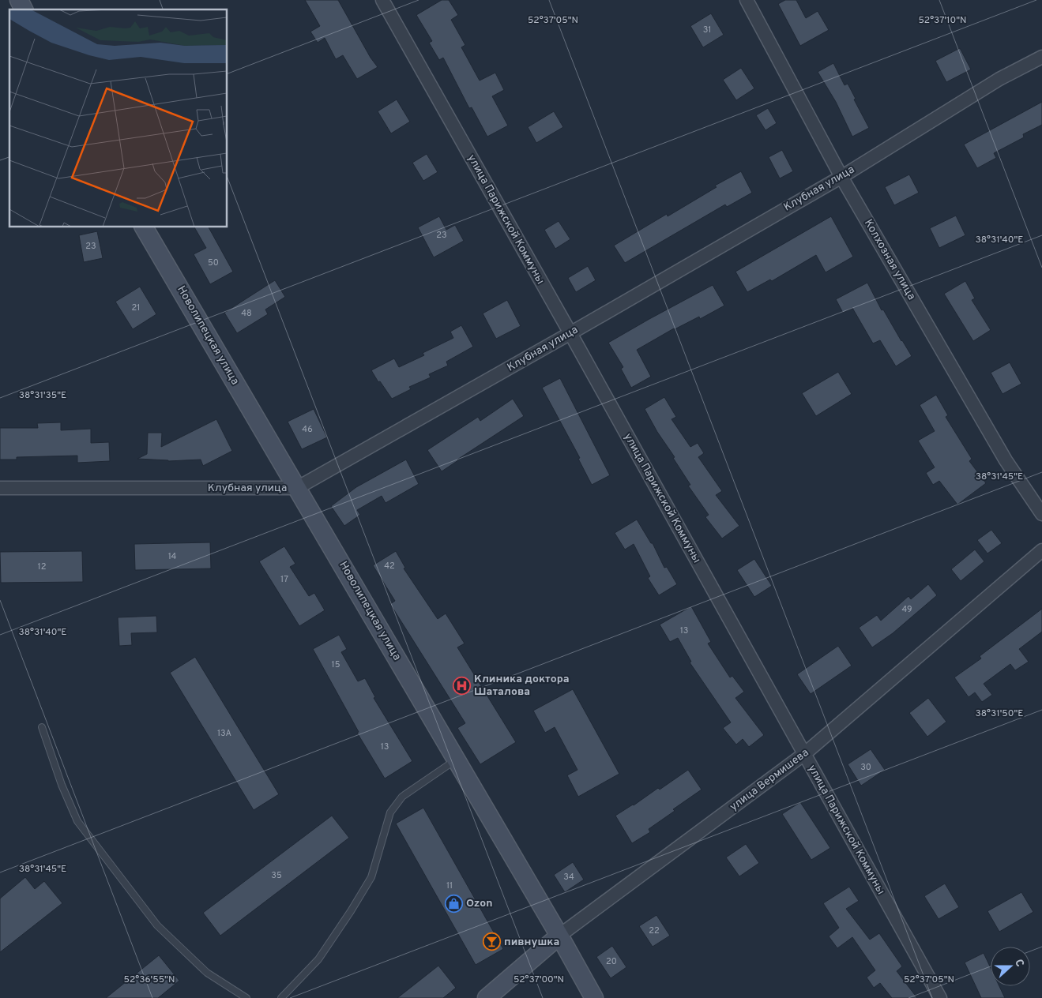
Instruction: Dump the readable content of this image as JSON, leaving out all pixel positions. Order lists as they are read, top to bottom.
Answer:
{
  "streets": {
    "street": [
      "Клубная улица",
      "улица Парижской Коммуны",
      "Колхозная улица",
      "Новолипецкая улица",
      "улица Вермишева"
    ]
  },
  "crossings": [
    ["Клубная улица", "улица Парижской Коммуны"],
    ["Клубная улица", "Колхозная улица"],
    ["Клубная улица", "Новолипецкая улица"],
    ["улица Парижской Коммуны", "улица Вермишева"],
    ["Новолипецкая улица", "улица Вермишева"]
  ],
  "places": {
    "hospital": ["Клиника доктора Шаталова"],
    "shop": ["Ozon"],
    "bar": ["пивнушка"]
  },
  "house_numbers": [
    "31",
    "23",
    "23",
    "50",
    "21",
    "48",
    "46",
    "14",
    "42",
    "12",
    "17",
    "49",
    "13",
    "15",
    "13А",
    "13",
    "30",
    "35",
    "34",
    "11",
    "22",
    "20"
  ],
  "north": "right",
  "coordinates": [
    "52°37'05\"N",
    "52°37'10\"N",
    "38°31'40\"E",
    "38°31'35\"E",
    "38°31'45\"E",
    "38°31'50\"E",
    "52°36'55\"N",
    "52°37'00\"N"
  ]
}
